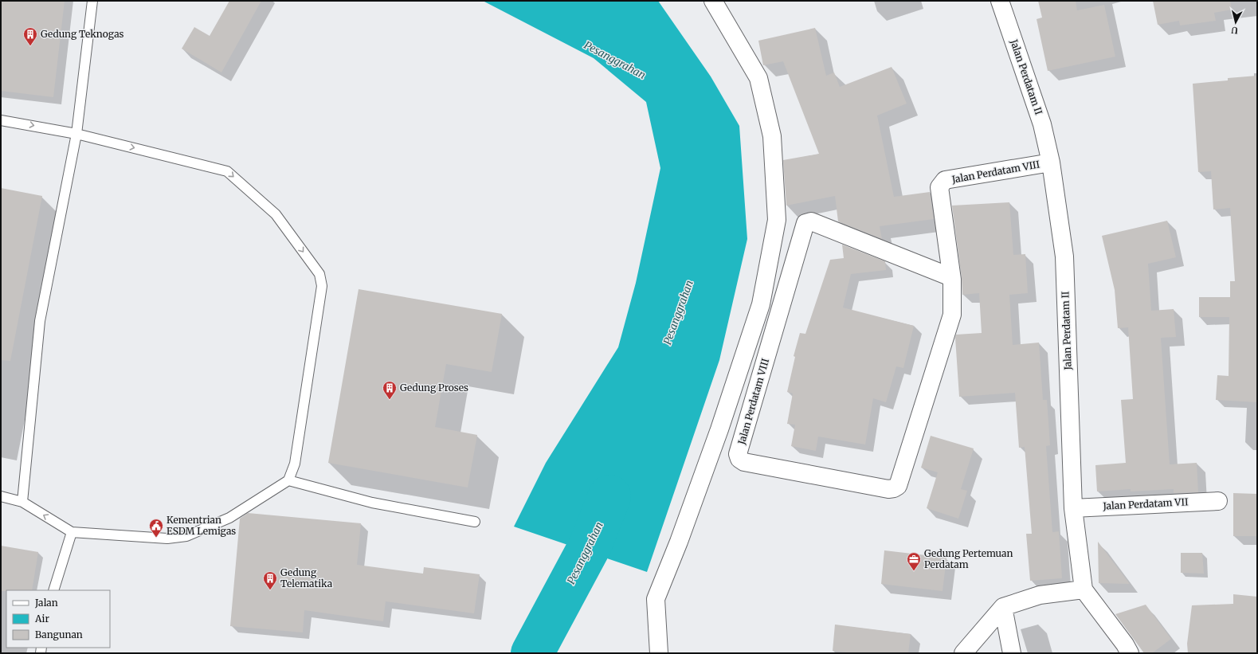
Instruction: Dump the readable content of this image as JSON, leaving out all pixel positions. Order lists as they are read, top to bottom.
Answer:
{
  "streets": {
    "street": ["Jalan Perdatam II", "Jalan Perdatam VIII", "Jalan Perdatam VII"]
  },
  "crossings": [
    ["Jalan Perdatam II", "Jalan Perdatam VIII"],
    ["Jalan Perdatam II", "Jalan Perdatam VII"]
  ],
  "water": ["Pesanggrahan"],
  "places": {
    "building": ["Gedung Teknogas", "Gedung Proses", "Gedung Telematika"],
    "public building": ["Kementrian ESDM Lemigas"],
    "office": ["Gedung Pertemuan Perdatam"]
  },
  "legend": ["Jalan", "Air", "Bangunan"],
  "north": "bottom"
}
